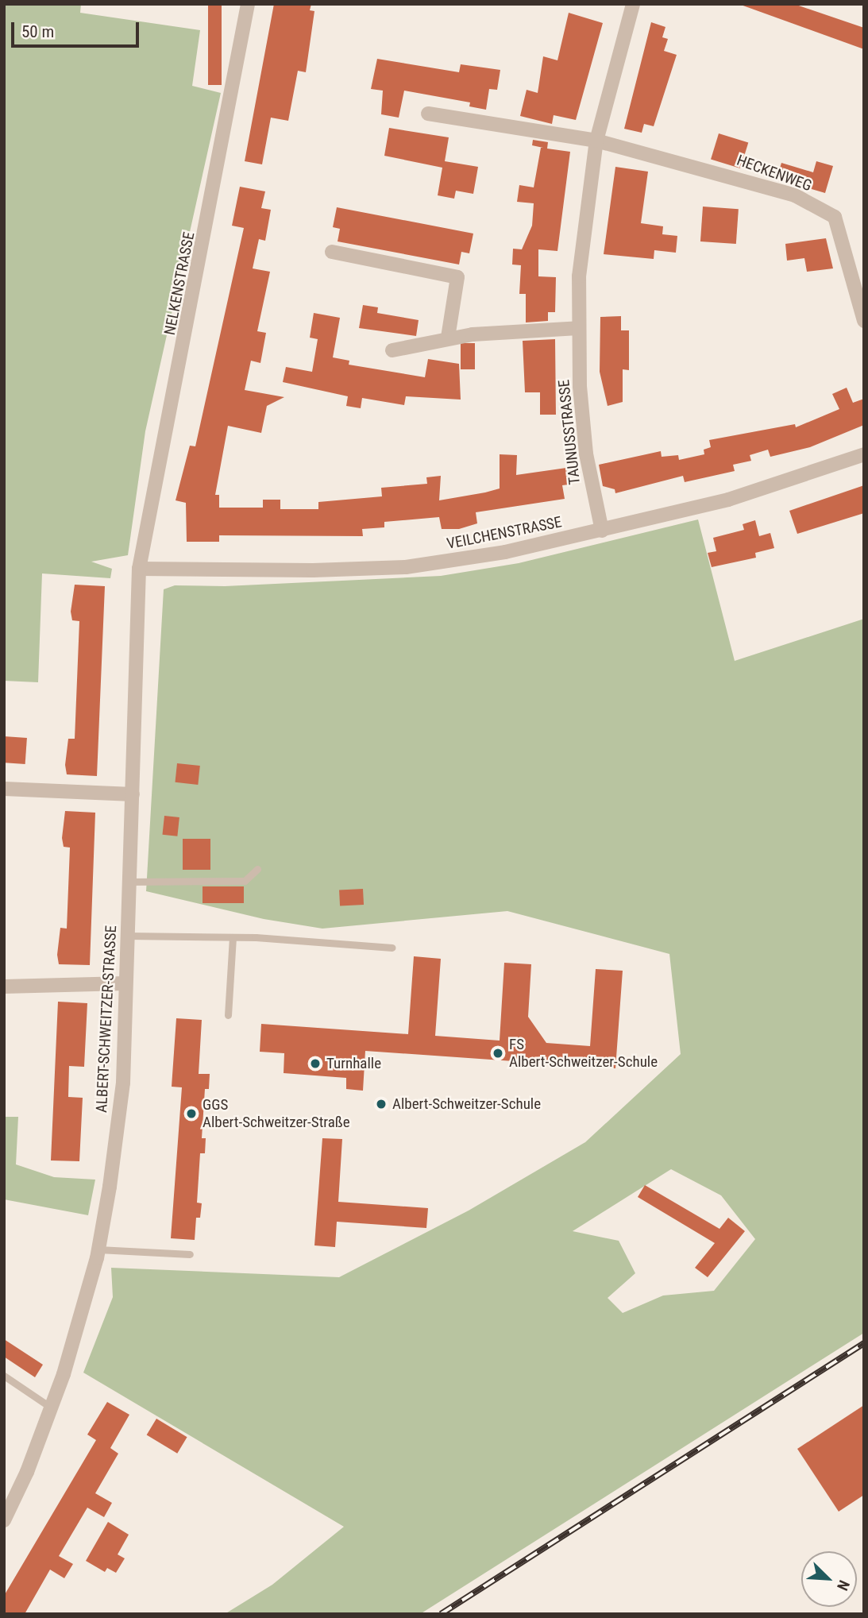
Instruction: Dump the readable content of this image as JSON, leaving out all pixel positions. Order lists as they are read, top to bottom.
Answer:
{
  "streets": {
    "street": [
      "HECKENWEG",
      "NELKENSTRASSE",
      "TAUNUSSTRASSE",
      "VEILCHENSTRASSE",
      "ALBERT-SCHWEITZER-STRASSE"
    ]
  },
  "crossings": [
    ["HECKENWEG", "TAUNUSSTRASSE"],
    ["NELKENSTRASSE", "VEILCHENSTRASSE"],
    ["NELKENSTRASSE", "ALBERT-SCHWEITZER-STRASSE"],
    ["TAUNUSSTRASSE", "VEILCHENSTRASSE"],
    ["VEILCHENSTRASSE", "ALBERT-SCHWEITZER-STRASSE"]
  ],
  "places": [
    "FS Albert-Schweitzer-Schule",
    "Turnhalle",
    "Albert-Schweitzer-Schule",
    "GGS Albert-Schweitzer-Straße"
  ],
  "scale_bar": "50 m",
  "north": "bottom right"
}
